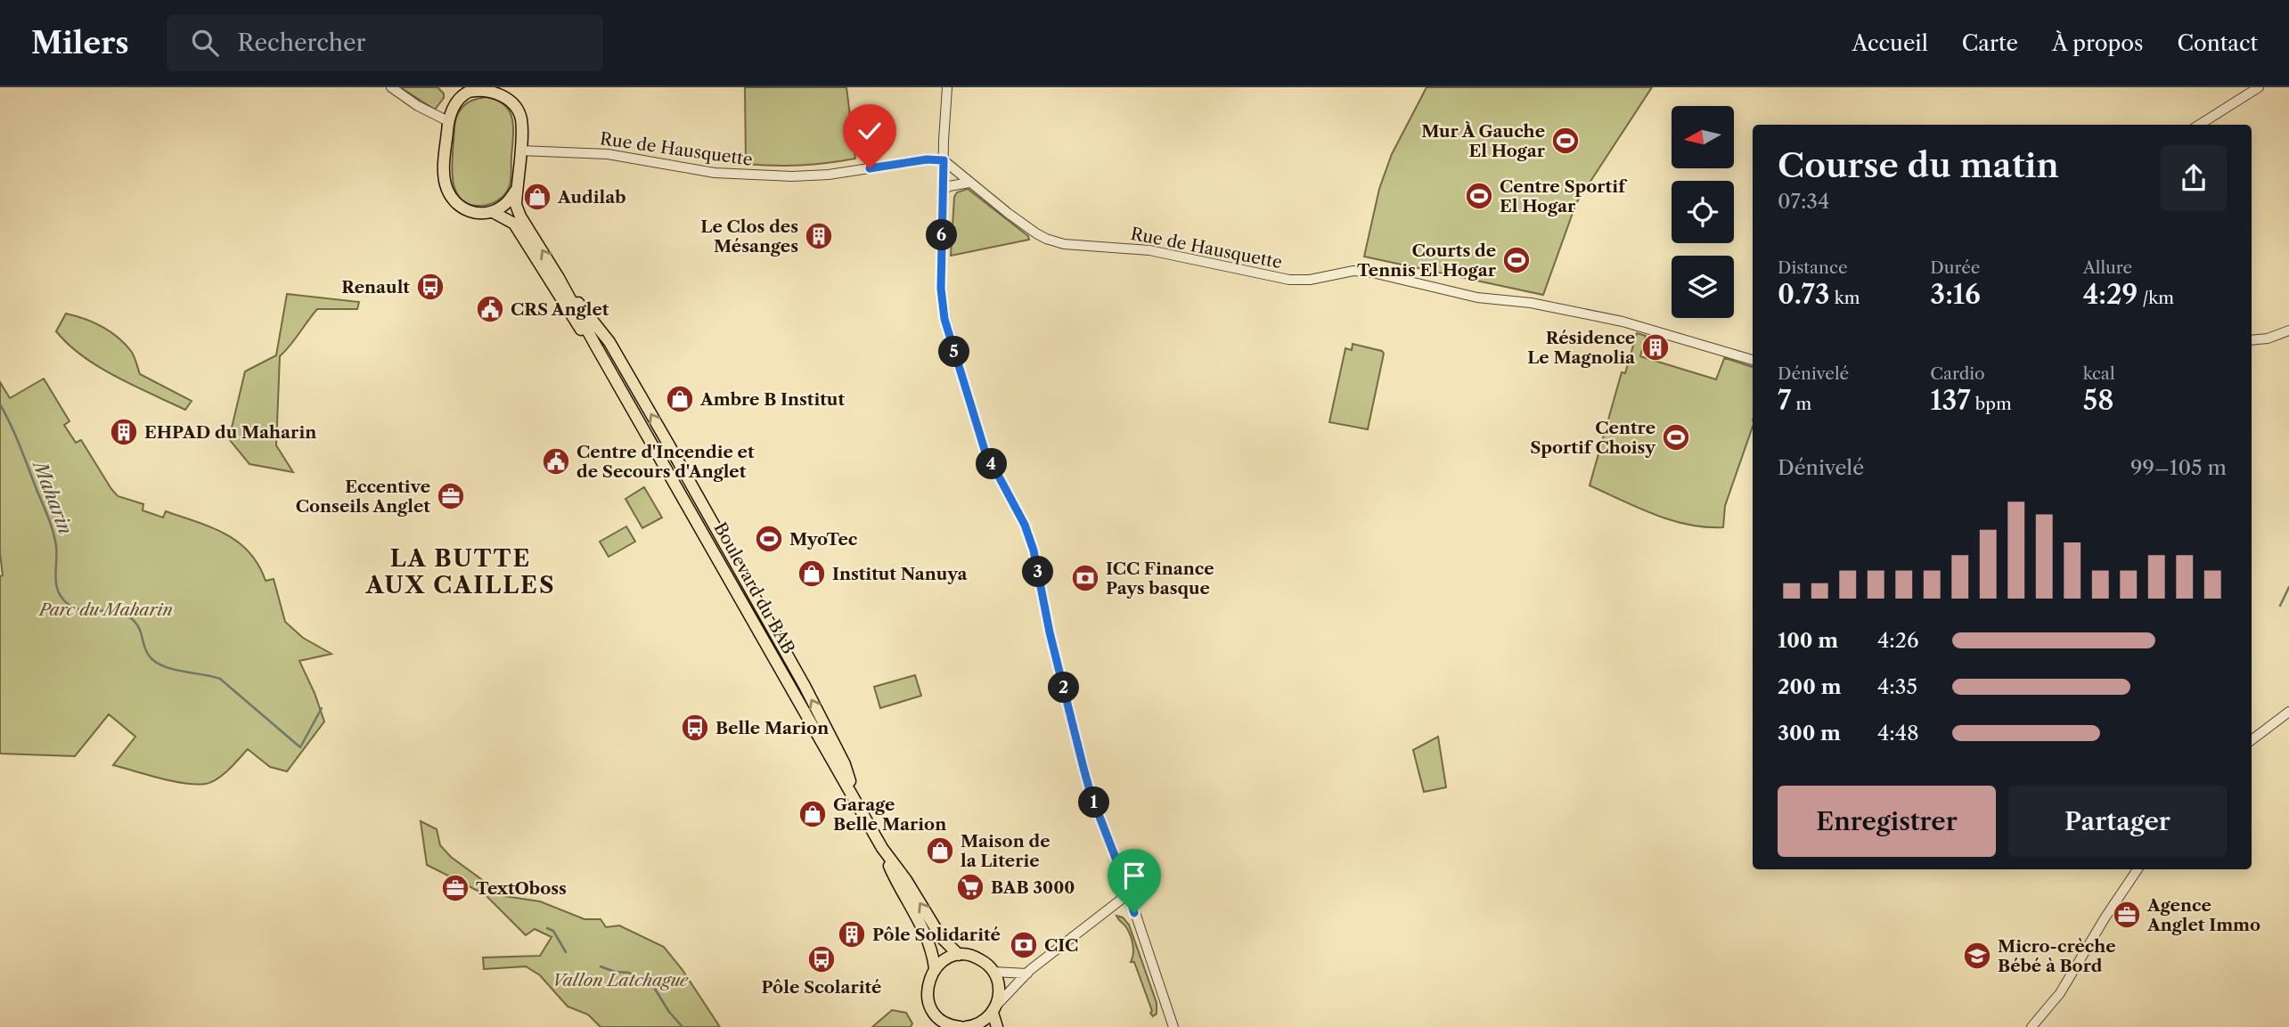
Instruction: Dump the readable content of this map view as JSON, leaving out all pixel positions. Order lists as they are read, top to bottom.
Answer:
{
  "streets": {
    "main road": ["Boulevard du BAB"],
    "street": ["Rue de Hausquette"]
  },
  "crossings": [
    ["Rue de Hausquette", "Boulevard du BAB"]
  ],
  "districts": ["LA BUTTE AUX CAILLES"],
  "water": ["Maharin"],
  "parks": ["Parc du Maharin", "Vallon Latchague"],
  "places": {
    "sports": [
      "Mur À Gauche El Hogar",
      "Centre Sportif El Hogar",
      "Courts de Tennis El Hogar",
      "Centre Sportif Choisy",
      "MyoTec"
    ],
    "shop": [
      "Audilab",
      "Ambre B Institut",
      "Institut Nanuya",
      "Garage Belle Marion",
      "Maison de la Literie"
    ],
    "building": [
      "Le Clos des Mésanges",
      "Résidence Le Magnolia",
      "EHPAD du Maharin",
      "Pôle Solidarité"
    ],
    "bus stop": ["Renault", "Belle Marion", "Pôle Scolarité"],
    "public building": ["CRS Anglet", "Centre d'Incendie et de Secours d'Anglet"],
    "office": ["Eccentive Conseils Anglet", "TextOboss", "Agence Anglet Immo"],
    "bank": ["ICC Finance Pays basque", "CIC"],
    "supermarket": ["BAB 3000"],
    "school or university": ["Micro-crèche Bébé à Bord"]
  },
  "north": "left",
  "page": {
    "header": "Milers",
    "search": "Rechercher",
    "nav": [
      "Accueil",
      "Carte",
      "À propos",
      "Contact"
    ],
    "heading": ["Course du matin", "07:34"],
    "pins": [
      "6",
      "5",
      "4",
      "3",
      "2",
      "1"
    ],
    "stats": [
      ["Distance", "0.73 km"],
      ["Durée", "3:16"],
      ["Allure", "4:29 /km"],
      ["Dénivelé", "7 m"],
      ["Cardio", "137 bpm"],
      ["kcal", "58"]
    ],
    "chart": ["Dénivelé", "99–105 m"],
    "list": [
      {
        "name": "100 m",
        "note": "4:26"
      },
      {
        "name": "200 m",
        "note": "4:35"
      },
      {
        "name": "300 m",
        "note": "4:48"
      }
    ],
    "buttons": ["Enregistrer", "Partager"]
  }
}
